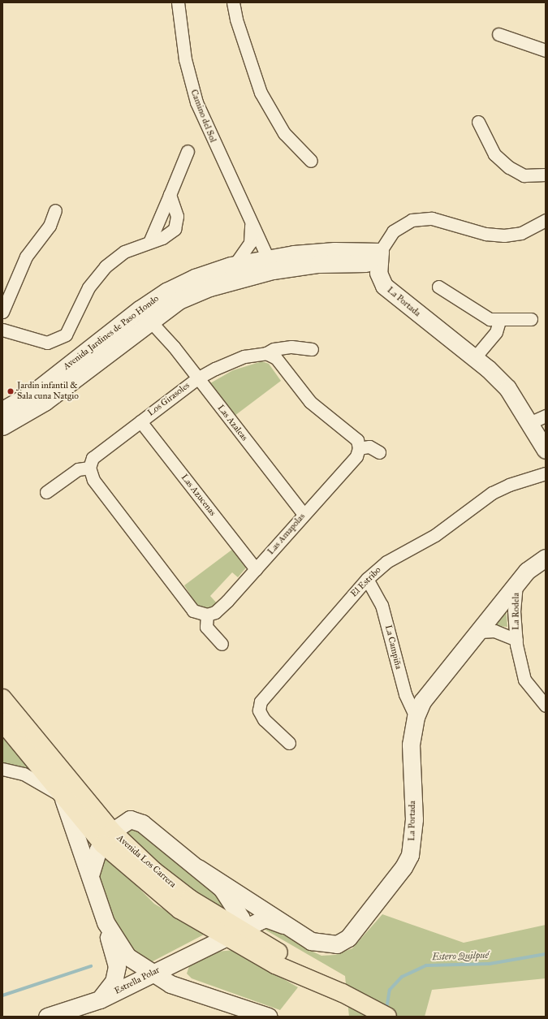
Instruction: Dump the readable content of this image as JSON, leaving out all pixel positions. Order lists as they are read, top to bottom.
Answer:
{
  "streets": {
    "main road": ["Avenida Los Carrera"],
    "street": [
      "Camino del Sol",
      "La Portada",
      "Avenida Jardines de Paso Hondo",
      "Los Girasoles",
      "Las Azaleas",
      "Las Azucenas",
      "Las Amapolas",
      "El Estribo",
      "La Rodela",
      "La Campiña",
      "Estrella Polar"
    ]
  },
  "crossings": [
    ["Camino del Sol", "Avenida Jardines de Paso Hondo"],
    ["La Portada", "Avenida Jardines de Paso Hondo"],
    ["La Portada", "La Rodela"],
    ["La Portada", "La Campiña"],
    ["La Portada", "Avenida Los Carrera"],
    ["La Portada", "Estrella Polar"],
    ["Avenida Jardines de Paso Hondo", "Las Azaleas"],
    ["Los Girasoles", "Las Azaleas"],
    ["Los Girasoles", "Las Azucenas"],
    ["Las Azaleas", "Las Amapolas"],
    ["Las Azucenas", "Las Amapolas"],
    ["El Estribo", "La Campiña"],
    ["Avenida Los Carrera", "Estrella Polar"]
  ],
  "water": ["Estero Quilpué"],
  "places": ["Jardin infantil & Sala cuna Natgio"]
}
